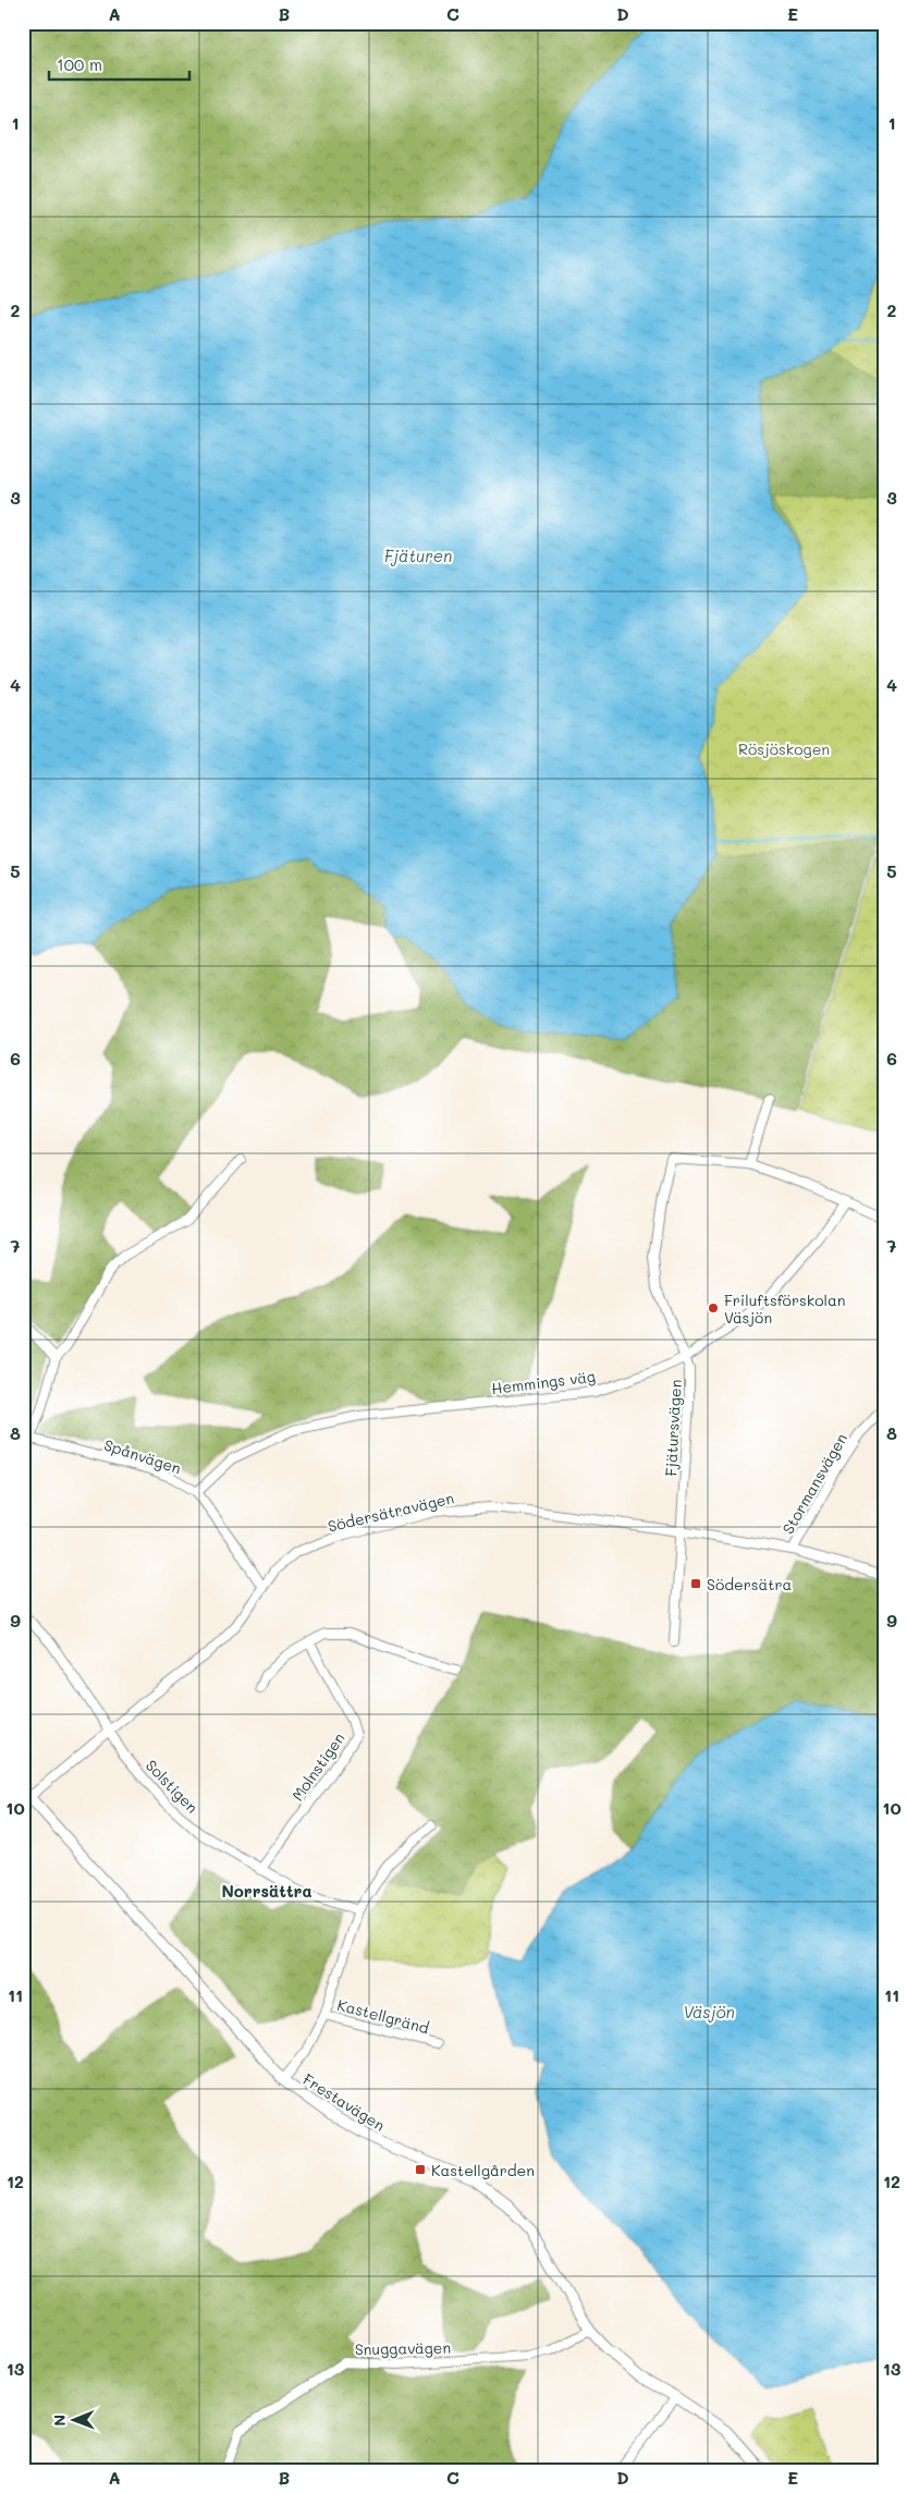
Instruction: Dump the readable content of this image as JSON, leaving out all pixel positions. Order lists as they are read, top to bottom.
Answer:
{
  "streets": {
    "street": [
      "Hemmings väg",
      "Fjätursvägen",
      "Spånvägen",
      "Stormansvägen",
      "Södersätravägen",
      "Molnstigen",
      "Solstigen",
      "Kastellgränd",
      "Frestavägen",
      "Snuggavägen"
    ]
  },
  "crossings": [
    ["Hemmings väg", "Fjätursvägen"],
    ["Hemmings väg", "Spånvägen"],
    ["Fjätursvägen", "Södersätravägen"],
    ["Spånvägen", "Södersätravägen"],
    ["Stormansvägen", "Södersätravägen"],
    ["Södersätravägen", "Solstigen"],
    ["Södersätravägen", "Frestavägen"],
    ["Molnstigen", "Solstigen"],
    ["Frestavägen", "Snuggavägen"]
  ],
  "districts": ["Norrsättra"],
  "water": ["Fjäturen", "Väsjön"],
  "parks": ["Rösjöskogen"],
  "places": {
    "other": ["Friluftsförskolan Väsjön"],
    "transit": ["Södersätra", "Kastellgården"]
  },
  "scale_bar": "100 m",
  "north": "left",
  "grid": {
    "columns": [
      "A",
      "B",
      "C",
      "D",
      "E"
    ],
    "rows": [
      "1",
      "2",
      "3",
      "4",
      "5",
      "6",
      "7",
      "8",
      "9",
      "10",
      "11",
      "12",
      "13"
    ]
  }
}
